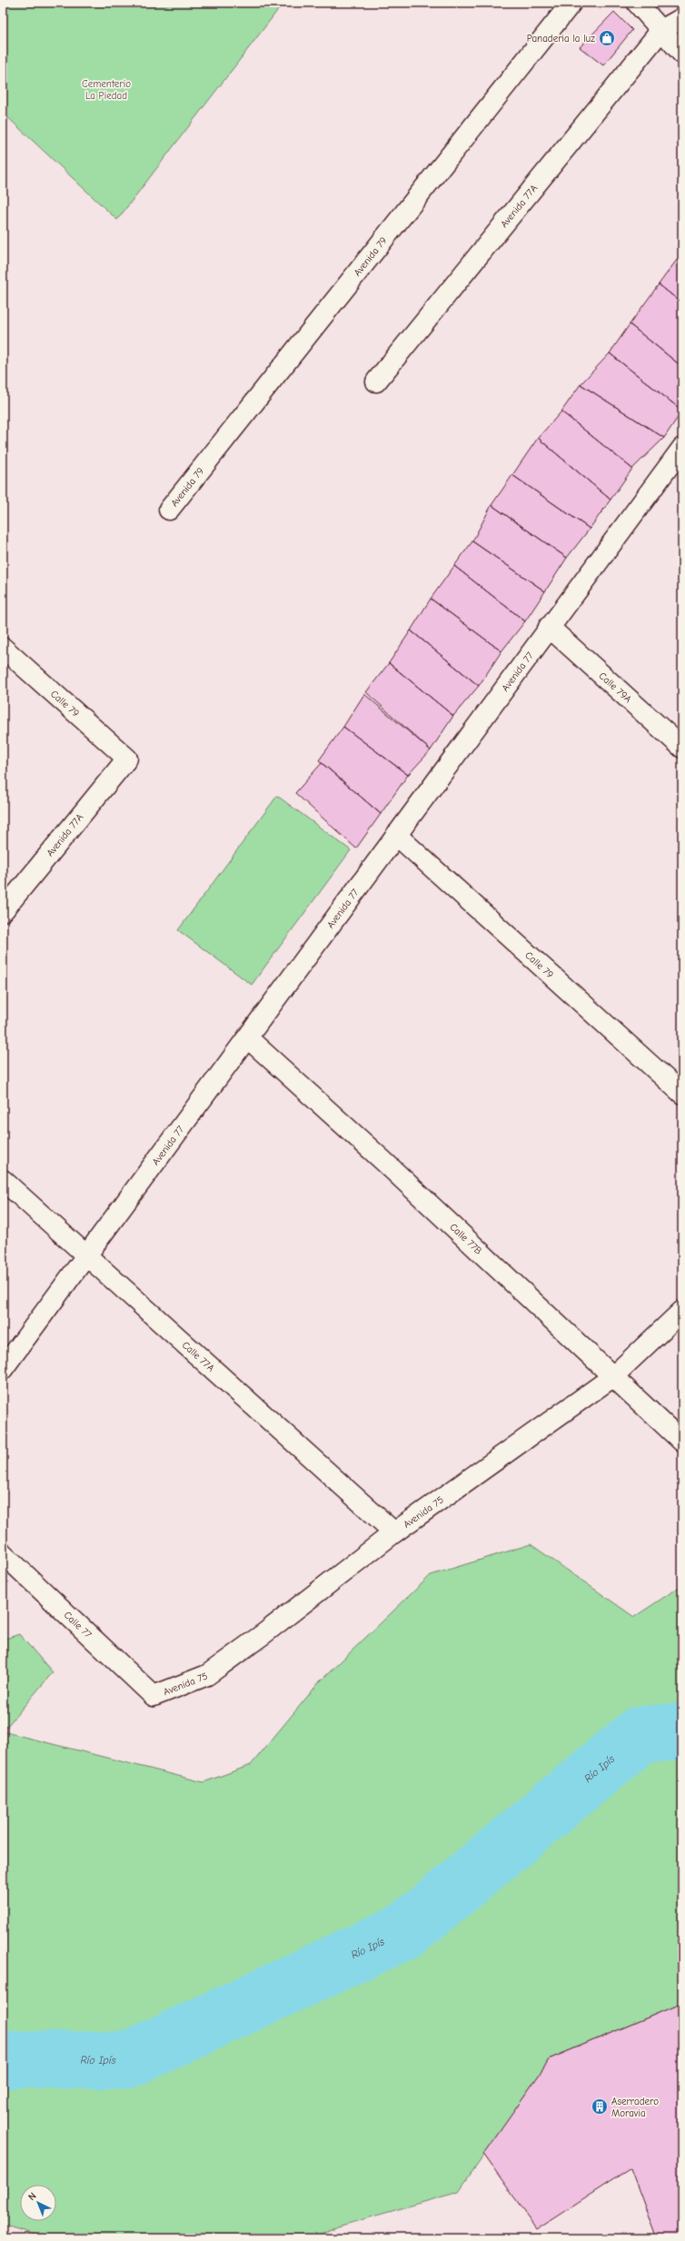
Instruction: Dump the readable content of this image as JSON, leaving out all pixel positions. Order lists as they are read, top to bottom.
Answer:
{
  "streets": {
    "street": [
      "Avenida 77A",
      "Avenida 79",
      "Avenida 77",
      "Calle 79A",
      "Calle 79",
      "Calle 77B",
      "Calle 77A",
      "Avenida 75",
      "Calle 77"
    ]
  },
  "crossings": [
    ["Avenida 77A", "Calle 79"],
    ["Avenida 77", "Calle 79A"],
    ["Avenida 77", "Calle 79"],
    ["Avenida 77", "Calle 77B"],
    ["Avenida 77", "Calle 77A"],
    ["Calle 77B", "Avenida 75"],
    ["Calle 77A", "Avenida 75"],
    ["Avenida 75", "Calle 77"]
  ],
  "water": ["Río Ipís"],
  "parks": ["Cementerio La Piedad"],
  "places": {
    "shop": ["Panaderia la luz"],
    "building": ["Aserradero Moravia"]
  },
  "north": "top left"
}
